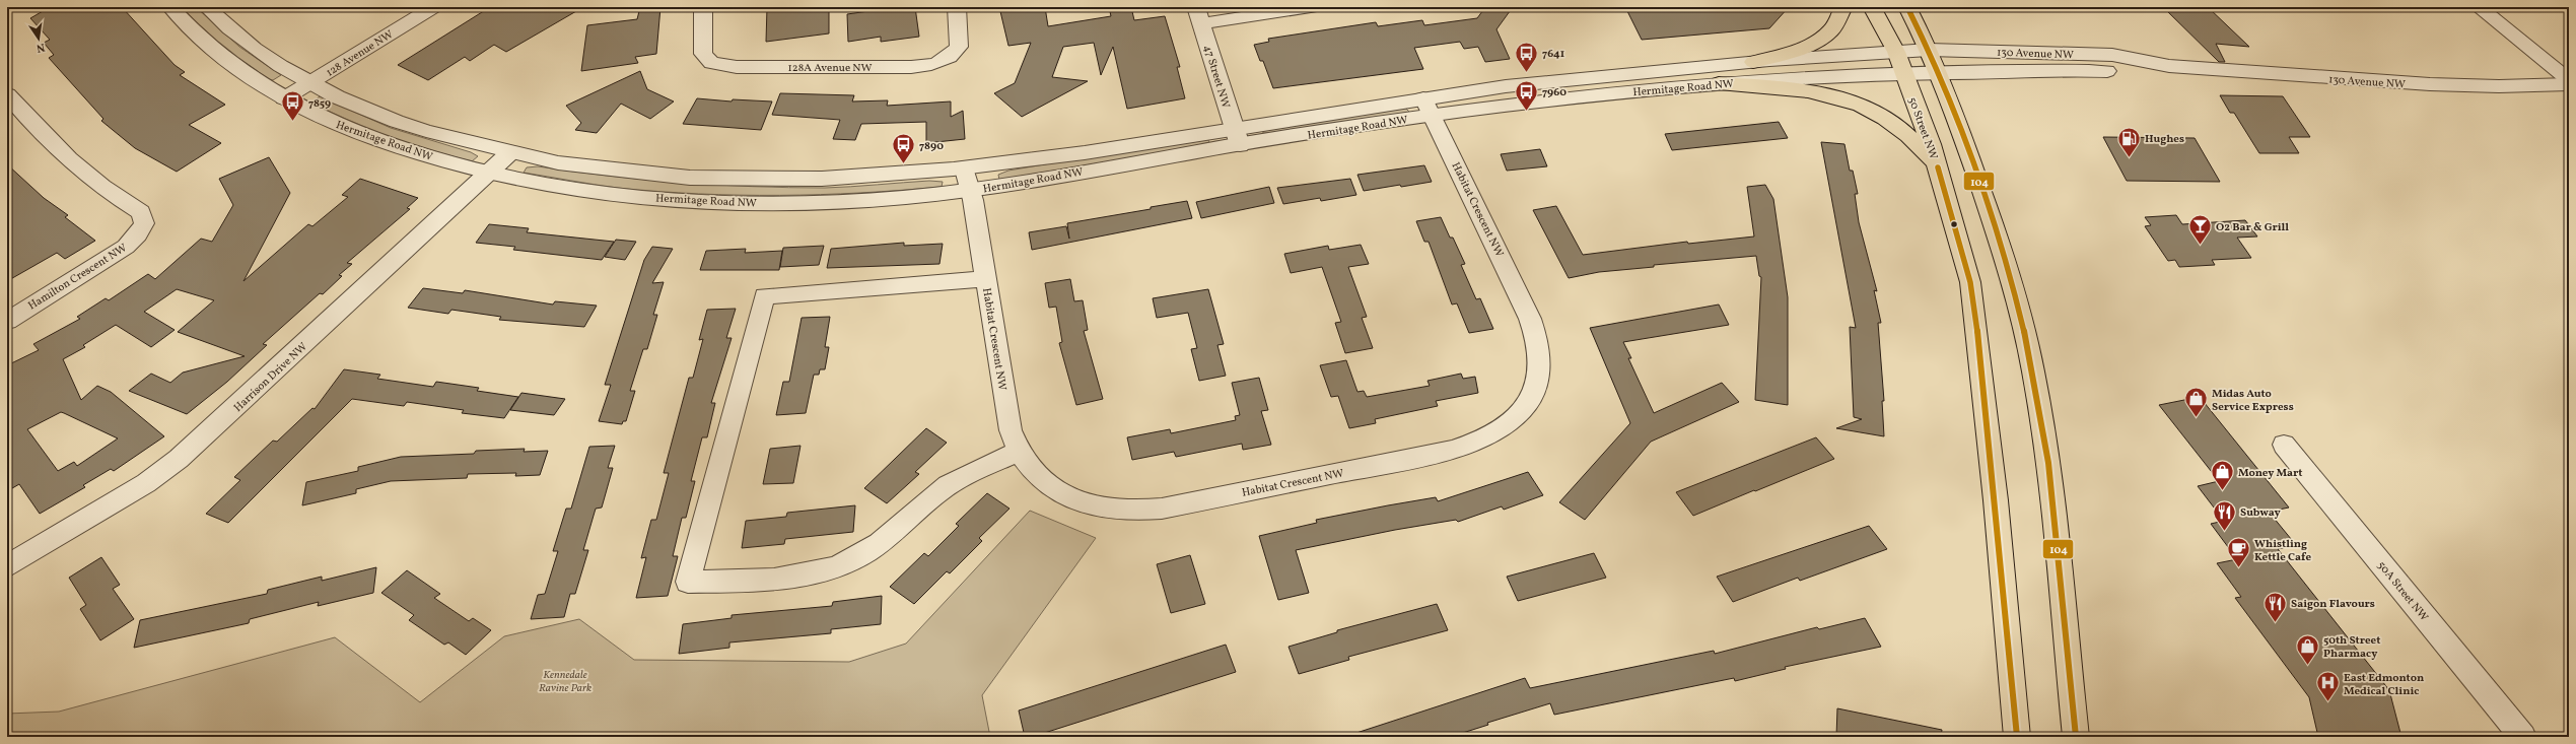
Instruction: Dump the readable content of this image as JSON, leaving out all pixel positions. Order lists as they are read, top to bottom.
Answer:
{
  "streets": {
    "main road": ["50 Street NW"],
    "street": [
      "128 Avenue NW",
      "130 Avenue NW",
      "128A Avenue NW",
      "47 Street NW",
      "Hermitage Road NW",
      "Habitat Crescent NW",
      "Hamilton Crescent NW",
      "Harrison Drive NW",
      "50A Street NW"
    ]
  },
  "crossings": [
    ["128 Avenue NW", "Hermitage Road NW"],
    ["130 Avenue NW", "Hermitage Road NW"],
    ["47 Street NW", "Hermitage Road NW"],
    ["Hermitage Road NW", "50 Street NW"],
    ["Hermitage Road NW", "Habitat Crescent NW"],
    ["Hermitage Road NW", "Harrison Drive NW"]
  ],
  "parks": ["Kennedale Ravine Park"],
  "places": {
    "bus stop": [
      "7641",
      "7960",
      "7859",
      "7890"
    ],
    "fuel station": ["Hughes"],
    "bar": ["O2 Bar & Grill"],
    "shop": ["Midas Auto Service Express", "Money Mart", "50th Street Pharmacy"],
    "restaurant": ["Subway", "Saigon Flavours"],
    "cafe": ["Whistling Kettle Cafe"],
    "hospital": ["East Edmonton Medical Clinic"]
  },
  "lines": ["transit line 104"],
  "north": "bottom"
}
